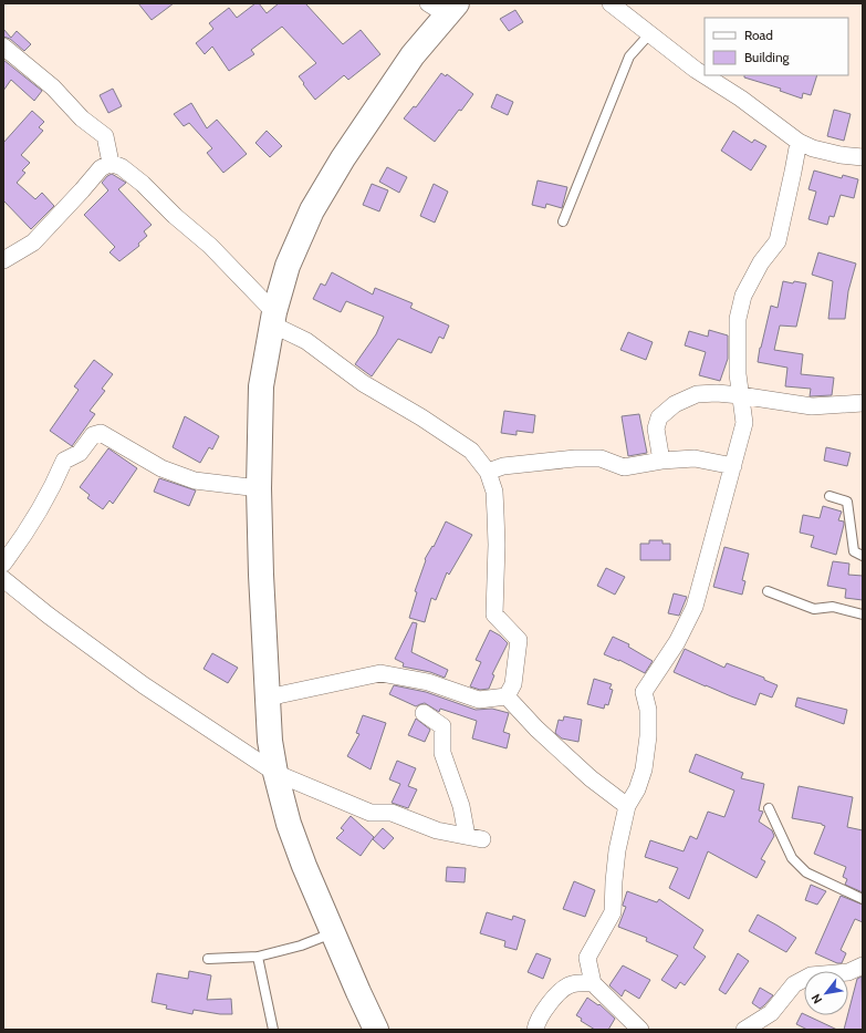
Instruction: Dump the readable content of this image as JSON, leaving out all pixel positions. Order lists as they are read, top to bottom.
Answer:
{
  "legend": ["Road", "Building"],
  "north": "bottom left"
}
